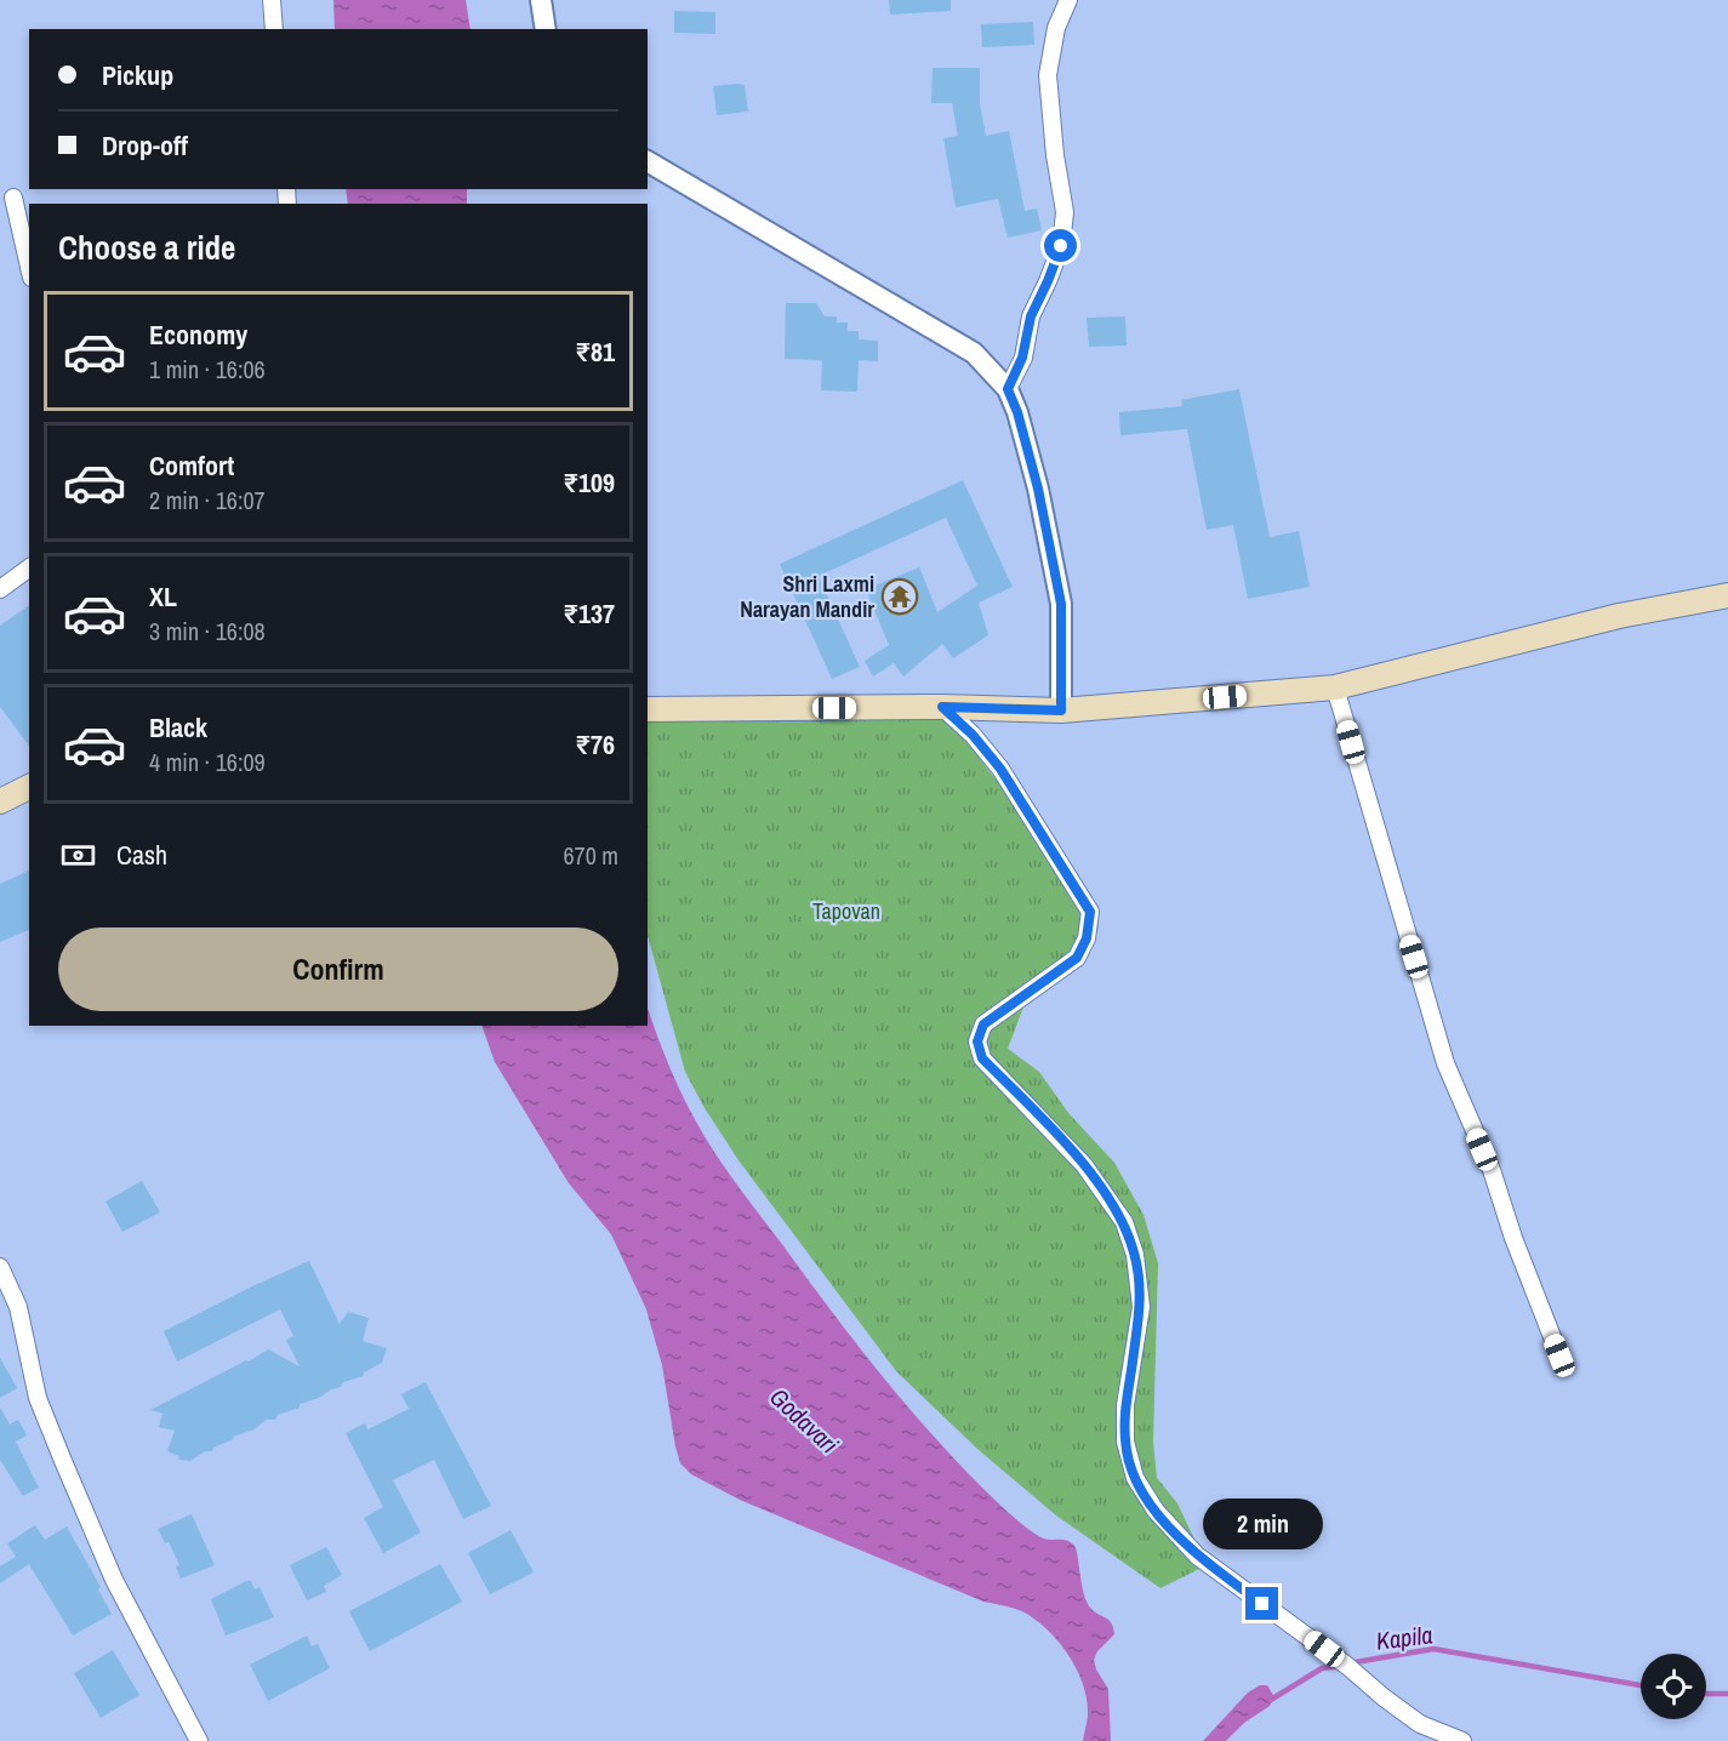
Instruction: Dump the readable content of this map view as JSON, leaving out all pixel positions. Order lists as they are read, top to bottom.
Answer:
{
  "water": ["Godavari", "Kapila"],
  "parks": ["Tapovan"],
  "places": {
    "temple": ["Shri Laxmi Narayan Mandir"]
  },
  "page": {
    "banner": ["Pickup", "Drop-off"],
    "heading": "Choose a ride",
    "list": [
      {
        "name": "Economy",
        "note": "1 min · 16:06",
        "value": "₹81"
      },
      {
        "name": "Comfort",
        "note": "2 min · 16:07",
        "value": "₹109"
      },
      {
        "name": "XL",
        "note": "3 min · 16:08",
        "value": "₹137"
      },
      {
        "name": "Black",
        "note": "4 min · 16:09",
        "value": "₹76"
      }
    ],
    "pay": ["Cash", "670 m"],
    "buttons": "Confirm",
    "bubble": "2 min"
  }
}
